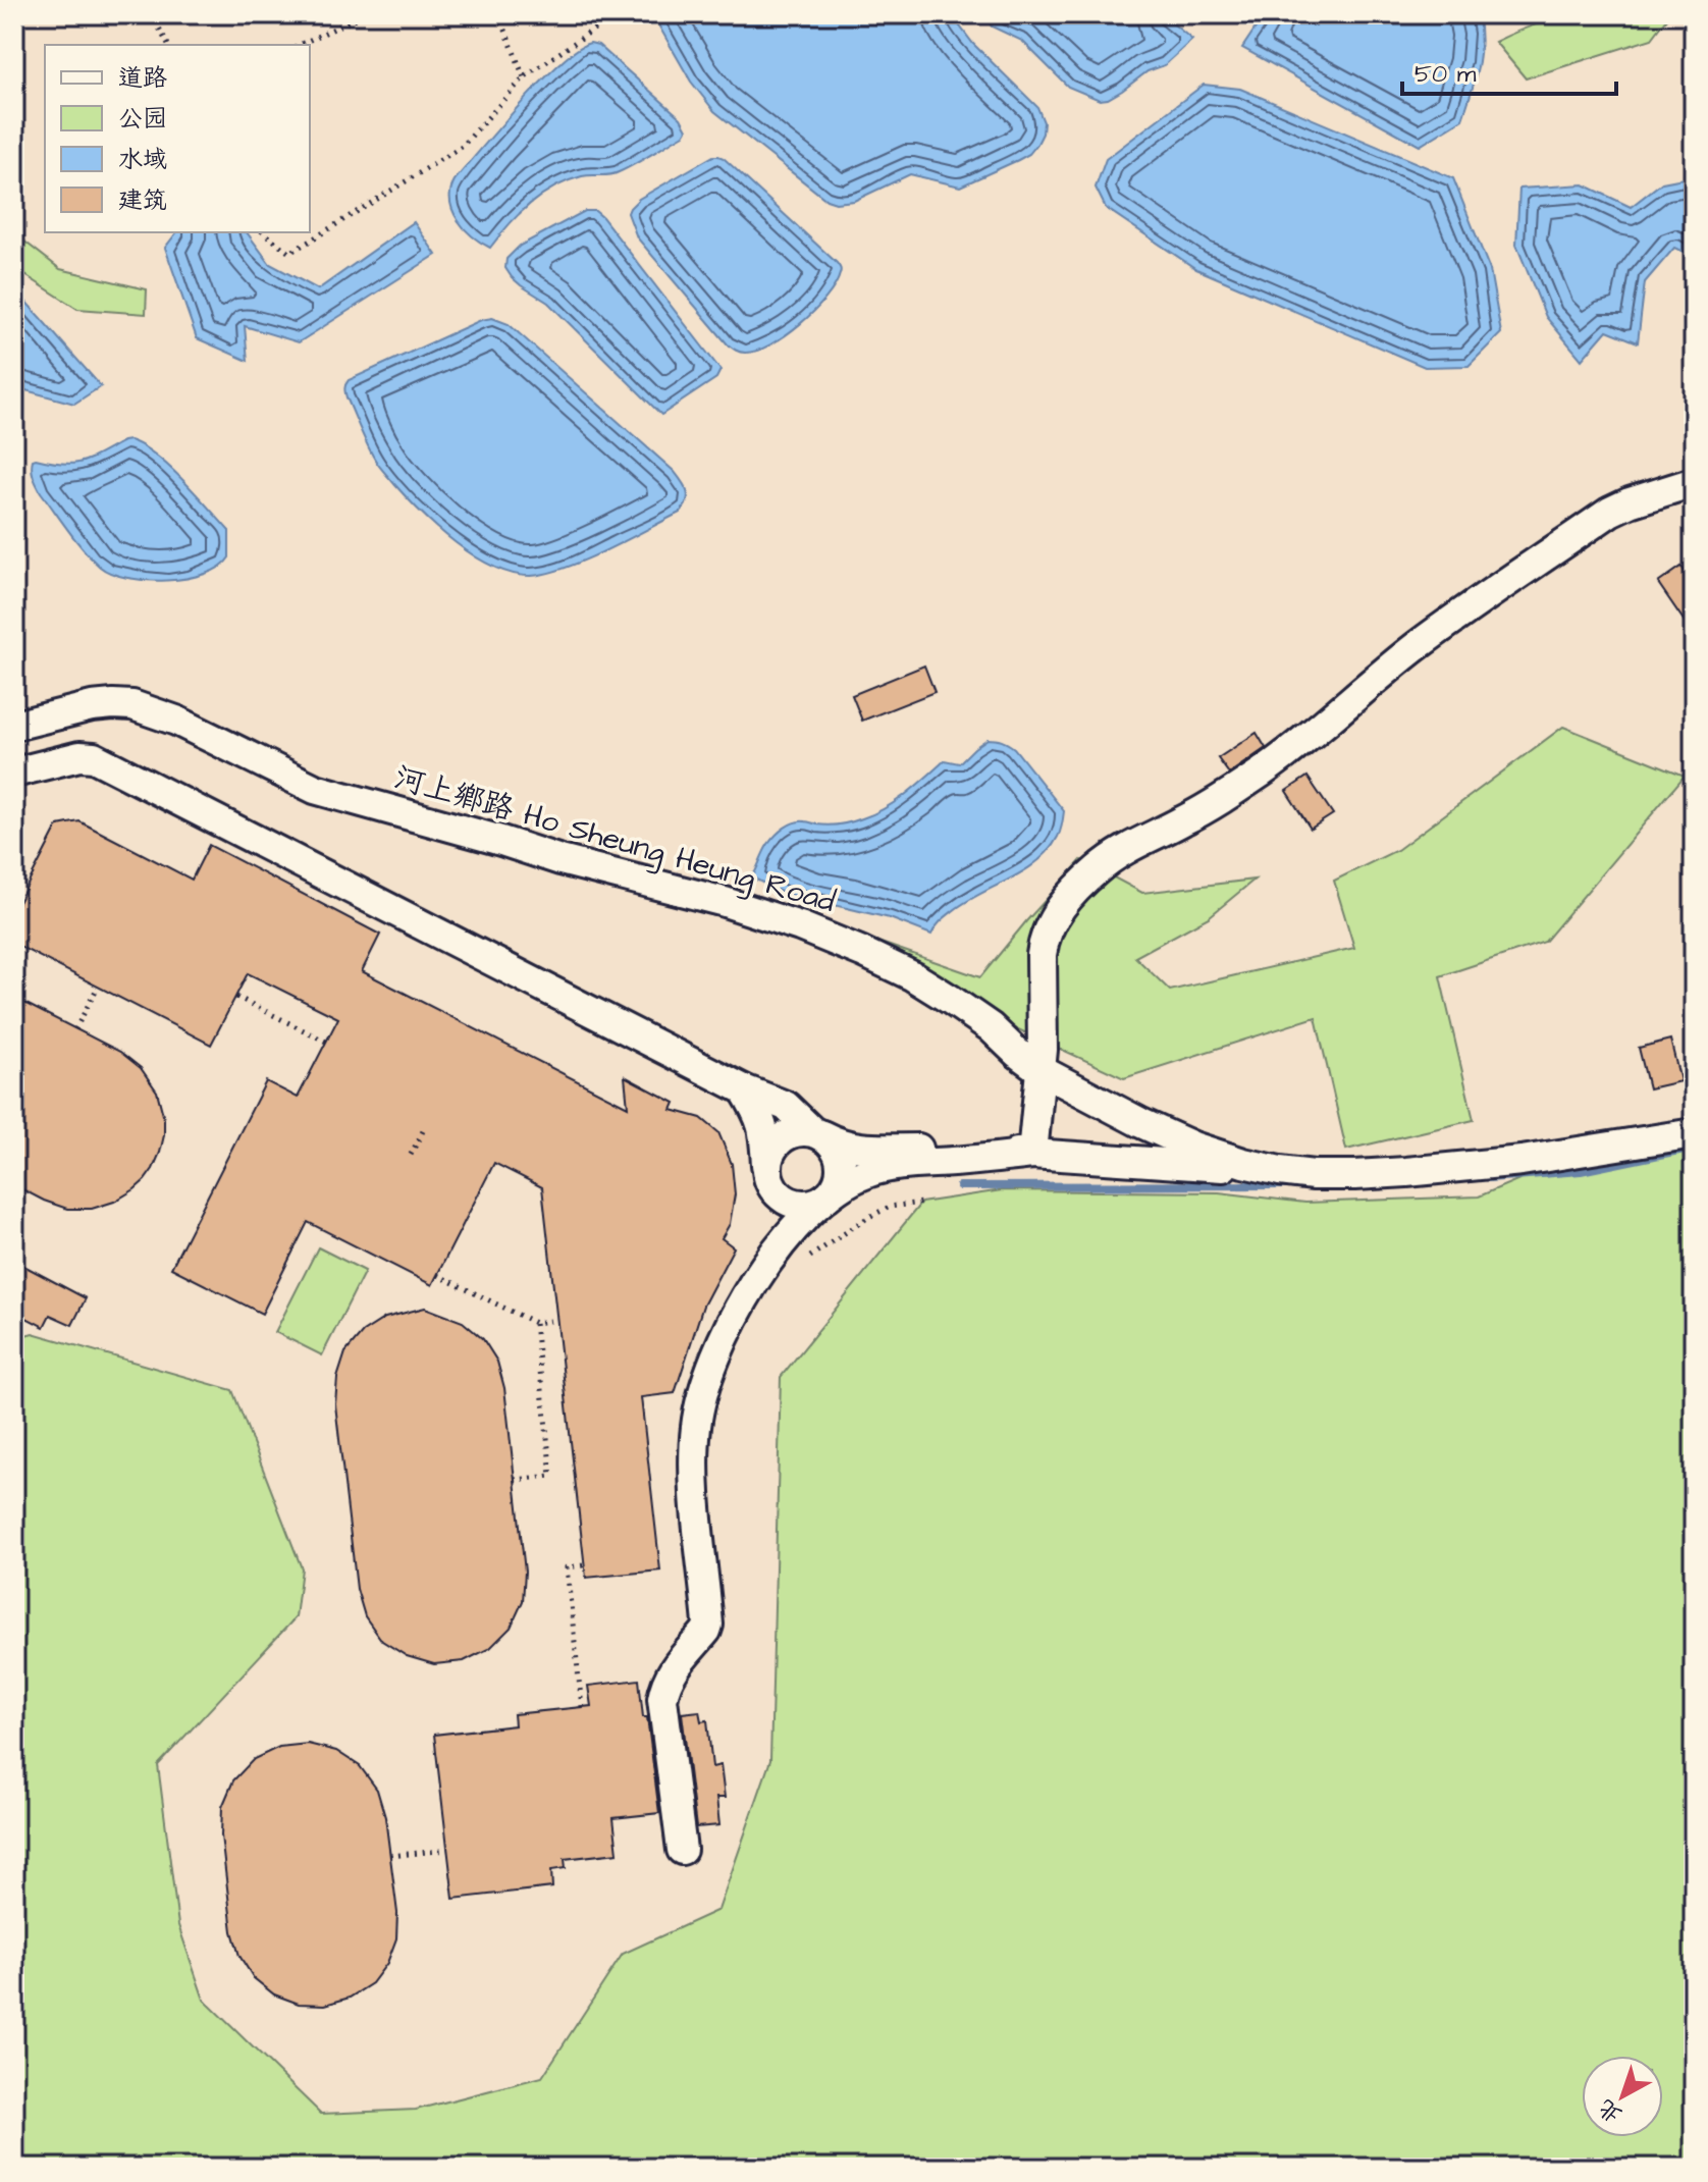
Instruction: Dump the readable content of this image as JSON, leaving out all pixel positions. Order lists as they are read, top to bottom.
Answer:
{
  "streets": {
    "street": ["河上鄉路 Ho Sheung Heung Road"]
  },
  "legend": [
    "道路",
    "公园",
    "水域",
    "建筑"
  ],
  "scale_bar": "50 m",
  "north": "bottom left"
}
